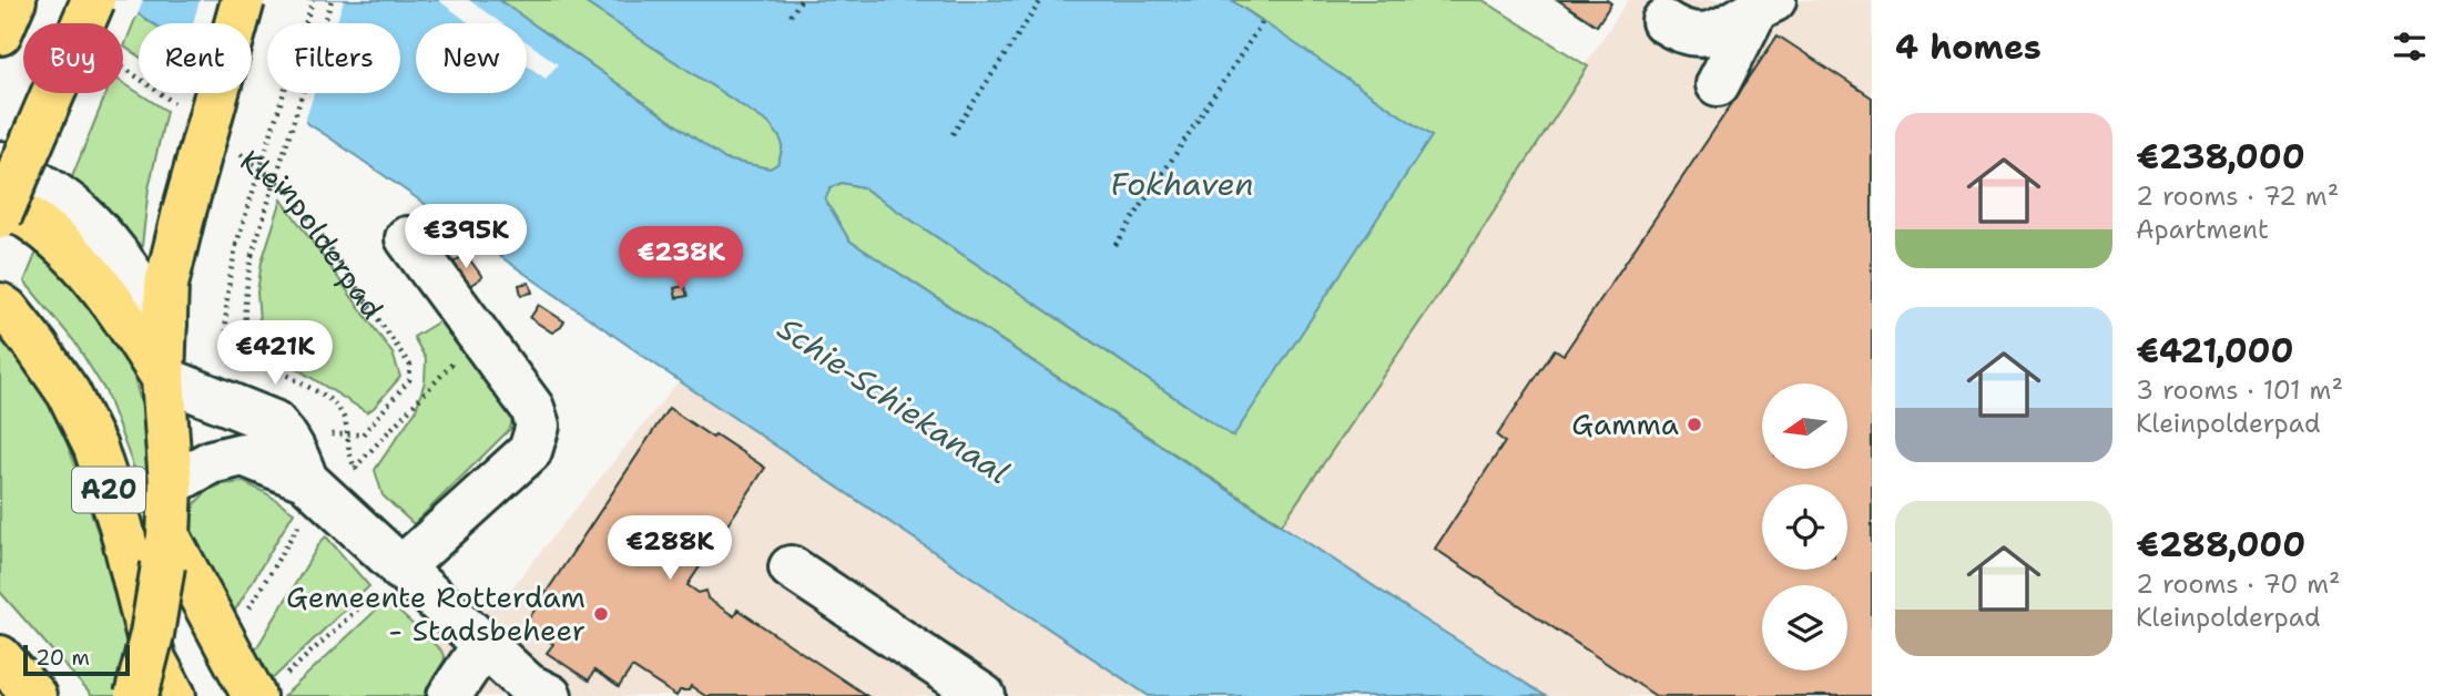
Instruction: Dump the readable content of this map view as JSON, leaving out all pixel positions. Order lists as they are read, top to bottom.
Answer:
{
  "streets": {
    "main road": ["A20"],
    "path": ["Kleinpolderpad"]
  },
  "water": ["Fokhaven", "Schie-Schiekanaal"],
  "places": ["Gamma", "Gemeente Rotterdam - Stadsbeheer"],
  "scale_bar": "20 m",
  "north": "left",
  "page": {
    "heading": "4 homes",
    "chip": [
      "Buy",
      "Rent",
      "Filters",
      "New"
    ],
    "list": [
      {
        "name": "€238,000",
        "note": "2 rooms · 72 m² · Apartment"
      },
      {
        "name": "€421,000",
        "note": "3 rooms · 101 m² · Kleinpolderpad"
      },
      {
        "name": "€288,000",
        "note": "2 rooms · 70 m² · Kleinpolderpad"
      }
    ],
    "price": [
      "€395K",
      "€238K",
      "€421K",
      "€288K"
    ],
    "scale": "20 m"
  }
}
